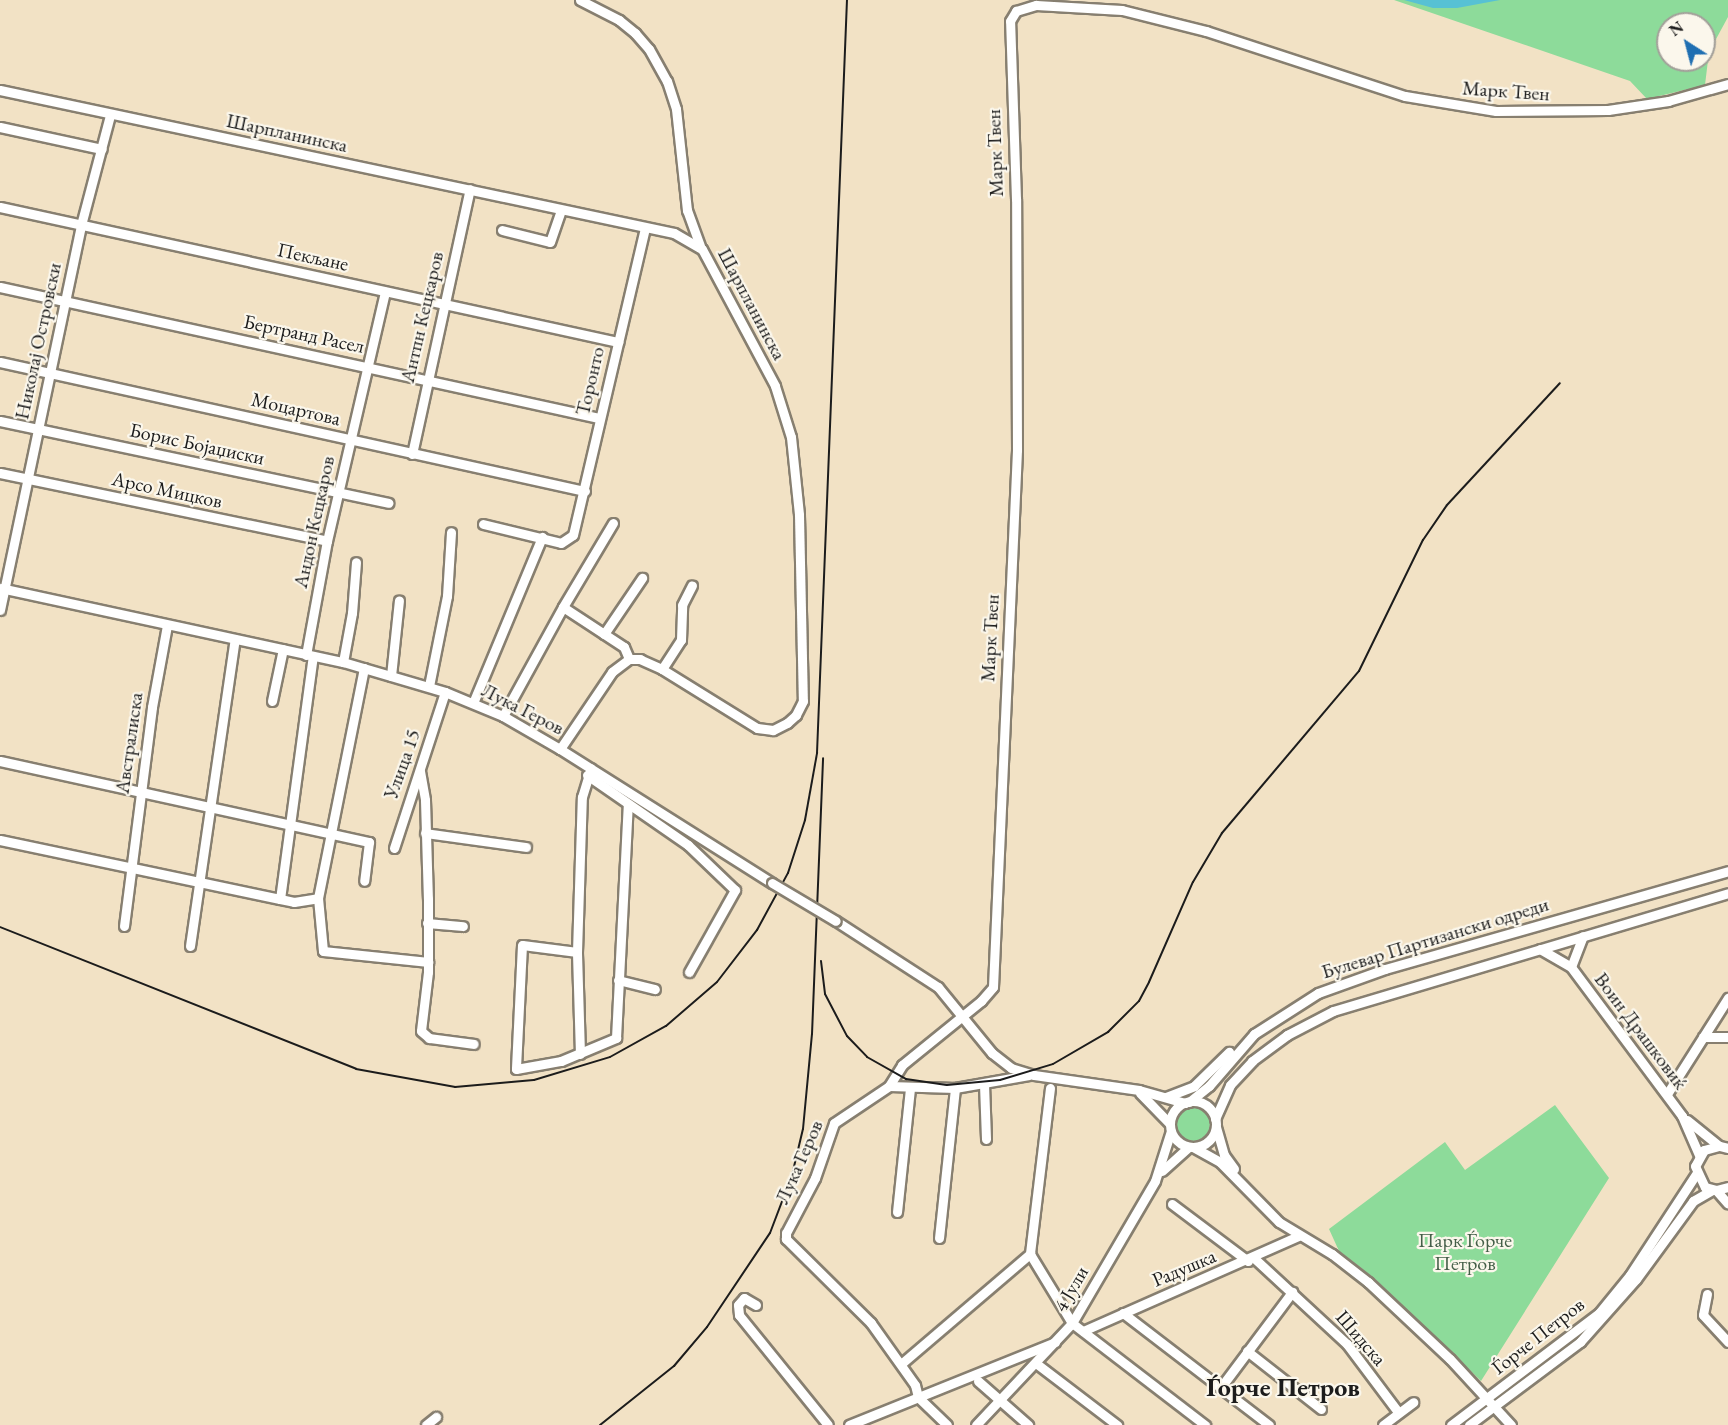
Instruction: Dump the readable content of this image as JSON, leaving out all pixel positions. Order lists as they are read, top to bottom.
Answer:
{
  "streets": {
    "street": [
      "Марк Твен",
      "Шарпланинска",
      "Пекљане",
      "Антпн Кецкаров",
      "Бертранд Расел",
      "Николај Островски",
      "Торонто",
      "Моцартова",
      "Борис Бојаџиски",
      "Арсо Мицков",
      "Андон Кецкаров",
      "Лука Геров",
      "Австралиска",
      "Улица 15",
      "Булевар Партизански одреди",
      "Воин Драшковиќ",
      "Радушка",
      "4 Јули",
      "Ѓорче Петров",
      "Шидска"
    ]
  },
  "crossings": [
    ["Марк Твен", "Лука Геров"],
    ["Шарпланинска", "Антпн Кецкаров"],
    ["Шарпланинска", "Николај Островски"],
    ["Шарпланинска", "Торонто"],
    ["Пекљане", "Антпн Кецкаров"],
    ["Пекљане", "Николај Островски"],
    ["Пекљане", "Торонто"],
    ["Пекљане", "Андон Кецкаров"],
    ["Антпн Кецкаров", "Бертранд Расел"],
    ["Антпн Кецкаров", "Моцартова"],
    ["Бертранд Расел", "Николај Островски"],
    ["Бертранд Расел", "Торонто"],
    ["Бертранд Расел", "Андон Кецкаров"],
    ["Николај Островски", "Моцартова"],
    ["Николај Островски", "Борис Бојаџиски"],
    ["Николај Островски", "Арсо Мицков"],
    ["Николај Островски", "Лука Геров"],
    ["Торонто", "Моцартова"],
    ["Моцартова", "Андон Кецкаров"],
    ["Борис Бојаџиски", "Андон Кецкаров"],
    ["Арсо Мицков", "Андон Кецкаров"],
    ["Андон Кецкаров", "Лука Геров"],
    ["Лука Геров", "Австралиска"],
    ["Лука Геров", "Улица 15"],
    ["Лука Геров", "Булевар Партизански одреди"],
    ["Лука Геров", "4 Јули"],
    ["Булевар Партизански одреди", "Воин Драшковиќ"],
    ["Булевар Партизански одреди", "4 Јули"],
    ["Воин Драшковиќ", "Ѓорче Петров"],
    ["Радушка", "Шидска"]
  ],
  "districts": ["Ѓорче Петров"],
  "parks": ["Парк Ѓорче Петров"],
  "north": "top left"
}
